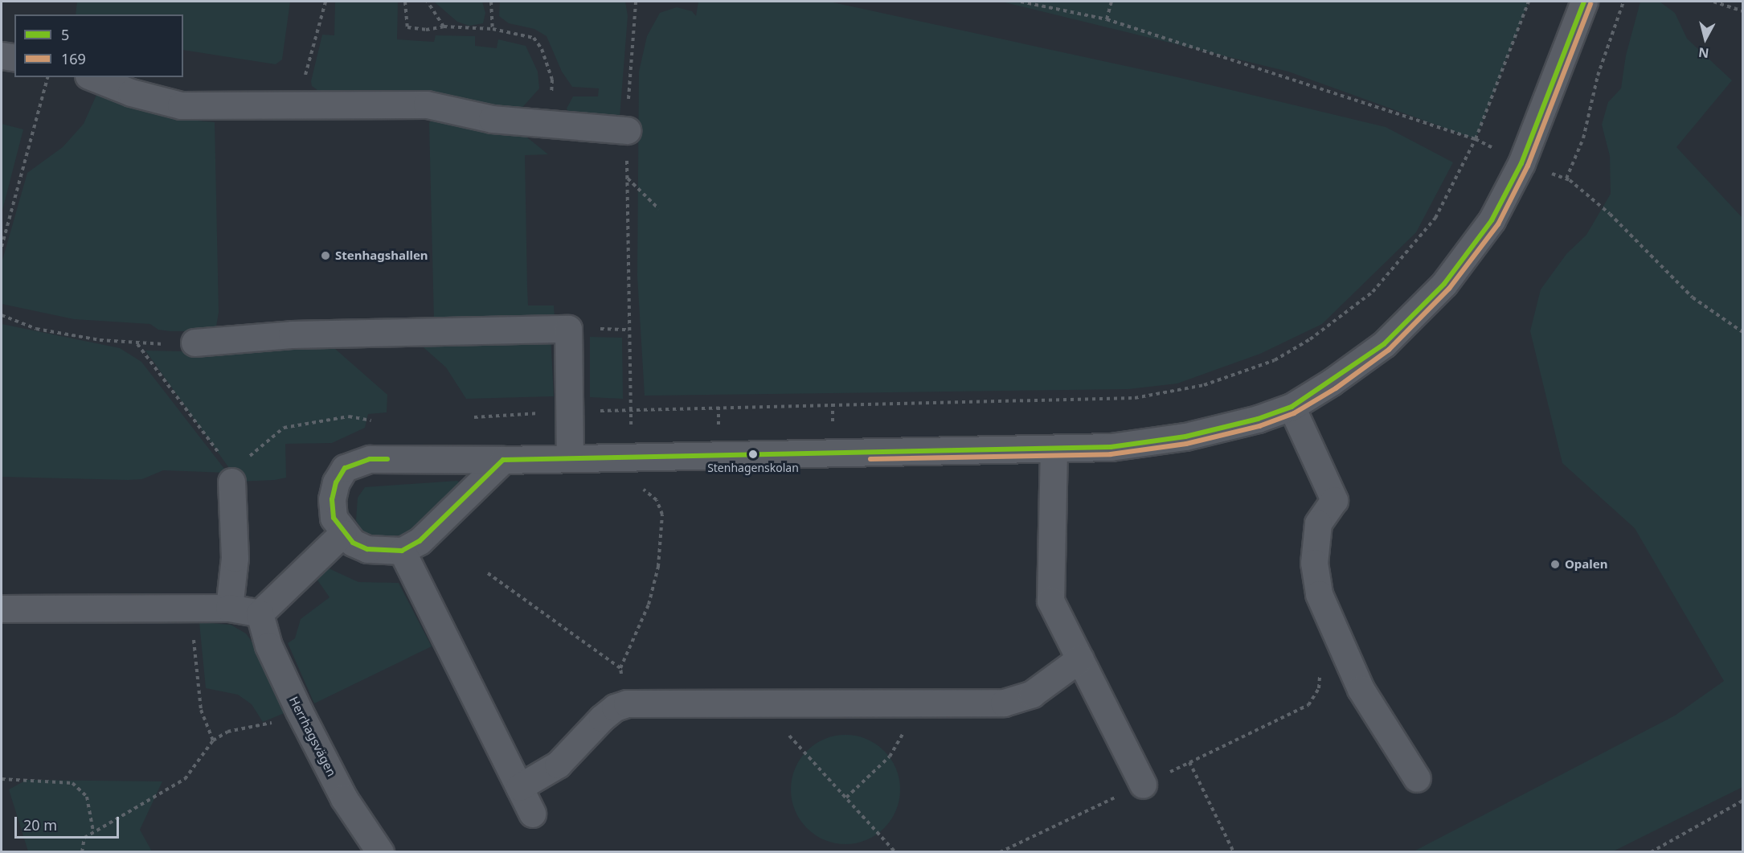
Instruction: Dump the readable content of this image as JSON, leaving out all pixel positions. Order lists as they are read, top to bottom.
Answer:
{
  "streets": {
    "street": ["Herrhagsvägen"]
  },
  "places": ["Stenhagshallen", "Stenhagenskolan", "Opalen"],
  "lines": ["transit line 5", "transit line 169"],
  "legend": ["5", "169"],
  "scale_bar": "20 m",
  "north": "bottom"
}
